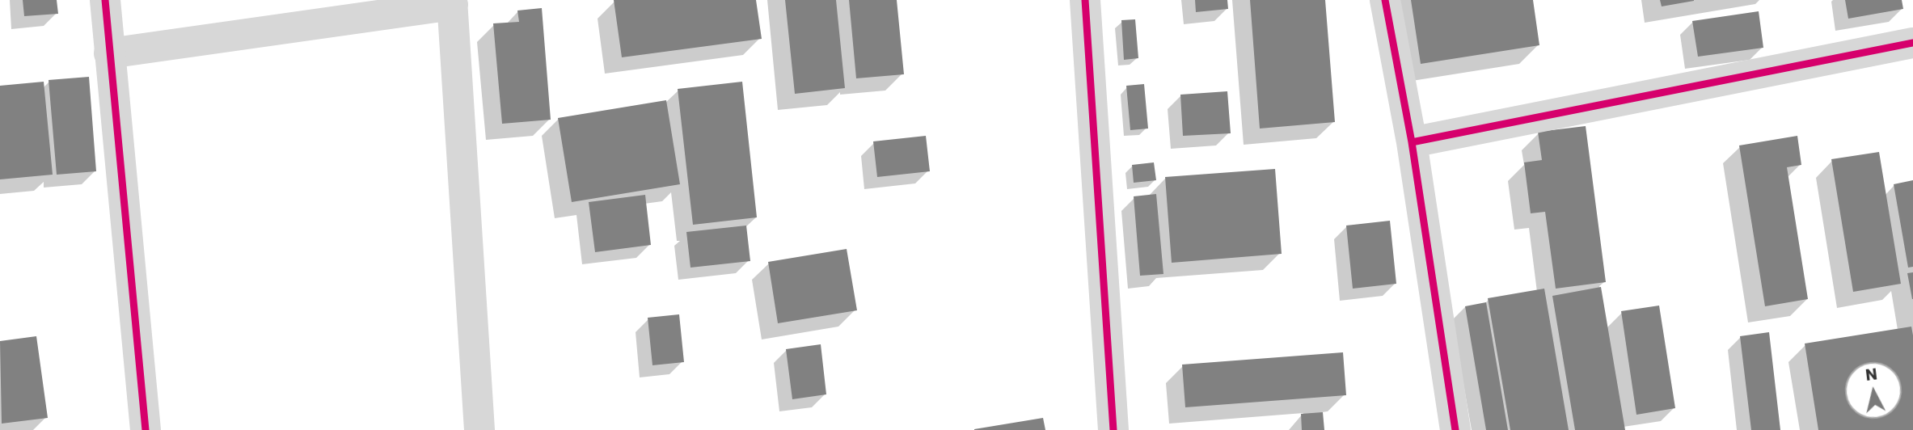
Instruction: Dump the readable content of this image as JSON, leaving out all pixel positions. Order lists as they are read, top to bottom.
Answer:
{
  "north": "top"
}
